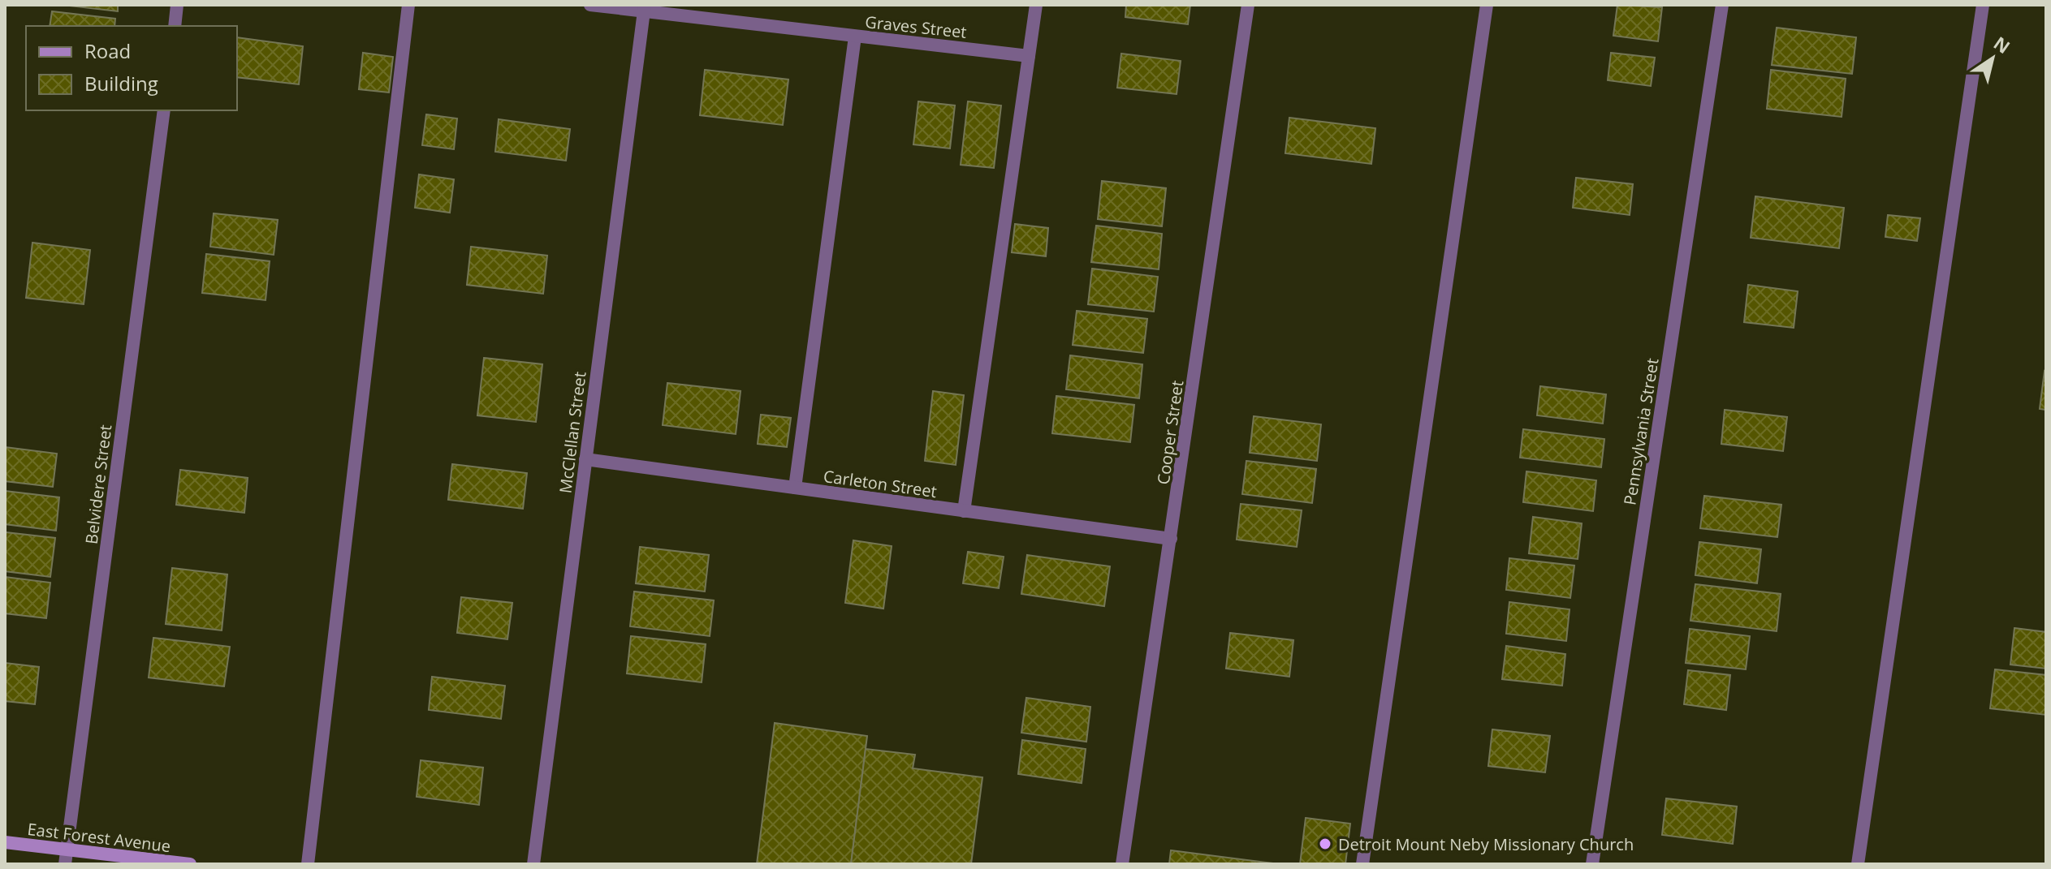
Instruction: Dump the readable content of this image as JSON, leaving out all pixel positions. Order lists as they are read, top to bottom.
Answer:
{
  "streets": {
    "main road": ["East Forest Avenue"],
    "street": [
      "Graves Street",
      "Pennsylvania Street",
      "McClellan Street",
      "Cooper Street",
      "Carleton Street",
      "Belvidere Street"
    ]
  },
  "crossings": [
    ["Graves Street", "McClellan Street"],
    ["McClellan Street", "Carleton Street"],
    ["Cooper Street", "Carleton Street"],
    ["Belvidere Street", "East Forest Avenue"]
  ],
  "places": ["Detroit Mount Neby Missionary Church"],
  "legend": ["Road", "Building"],
  "north": "top right"
}
